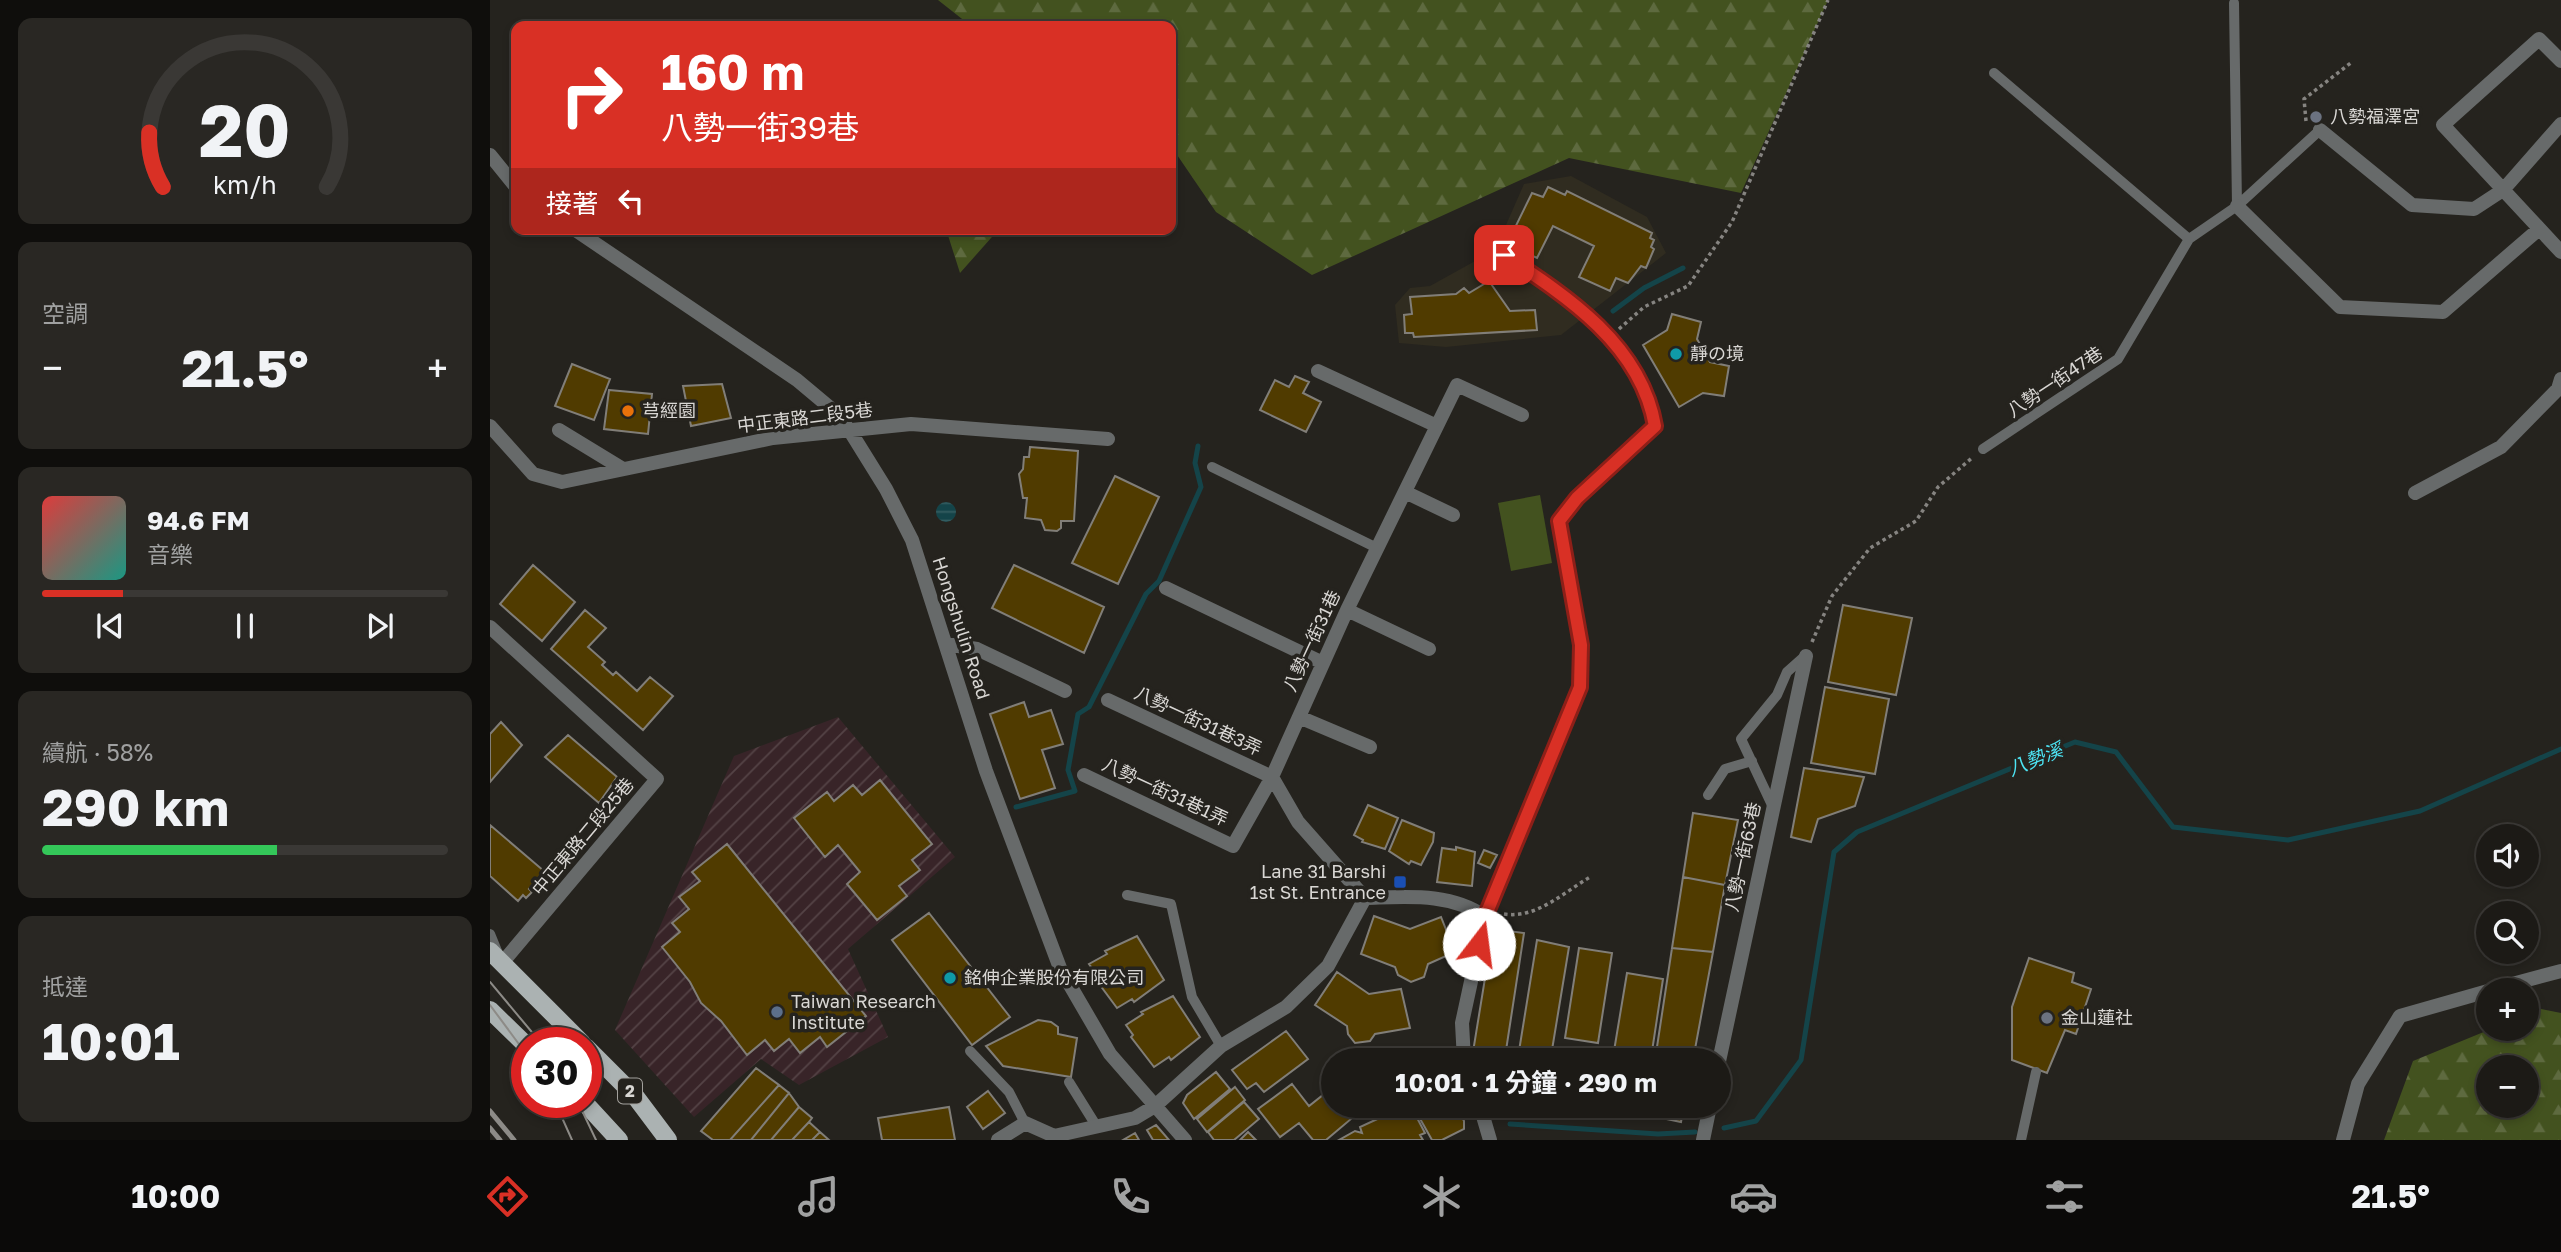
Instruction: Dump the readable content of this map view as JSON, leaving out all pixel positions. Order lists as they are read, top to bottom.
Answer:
{
  "streets": {
    "main road": ["2"],
    "street": [
      "中正東路二段5巷",
      "Hongshulin Road",
      "八勢一街31巷",
      "八勢一街31巷3弄",
      "八勢一街31巷1弄",
      "中正東路二段25巷",
      "八勢一街63巷"
    ],
    "lane": ["八勢一街47巷"]
  },
  "crossings": [
    ["中正東路二段5巷", "Hongshulin Road"],
    ["八勢一街31巷", "八勢一街31巷3弄"],
    ["八勢一街31巷", "八勢一街31巷1弄"],
    ["八勢一街31巷3弄", "八勢一街31巷1弄"]
  ],
  "water": ["八勢溪"],
  "places": {
    "other": [
      "八勢福澤宮",
      "靜の境",
      "芎經園",
      "銘伸企業股份有限公司",
      "Taiwan Research Institute",
      "金山蓮社"
    ],
    "transit": ["Lane 31 Barshi 1st St. Entrance"]
  },
  "page": {
    "turn": ["160 m", "八勢一街39巷"],
    "then": "接著",
    "tile": [
      "空調",
      ["續航 · 58%", "290 km"],
      ["抵達", "10:01"]
    ],
    "heat": ["−", "21.5°", "+"],
    "song": ["94.6 FM", "音樂"],
    "map_buttons": ["+", "−"],
    "limit": "30",
    "trip": "10:01 · 1 分鐘 · 290 m",
    "tabs": ["10:00", "21.5°"],
    "gauge": ["20", "km/h"]
  }
}
